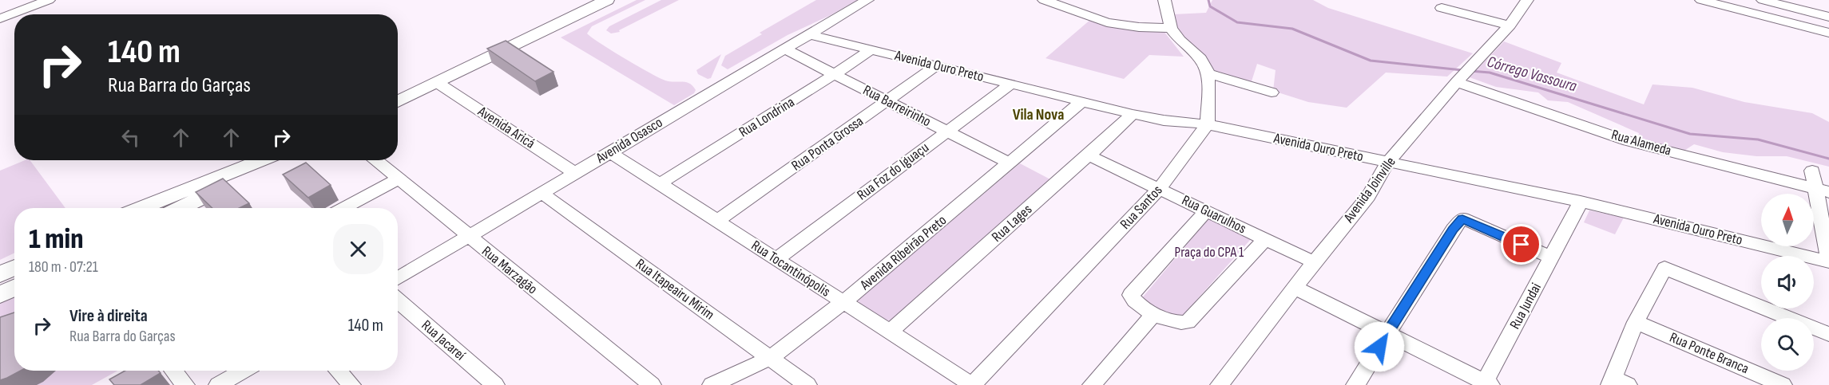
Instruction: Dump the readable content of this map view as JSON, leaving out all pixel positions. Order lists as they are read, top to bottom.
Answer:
{
  "streets": {
    "street": [
      "Avenida Ouro Preto",
      "Rua Barreirinho",
      "Rua Londrina",
      "Avenida Aricá",
      "Avenida Osasco",
      "Rua Alameda",
      "Rua Ponta Grossa",
      "Rua Foz do Iguaçu",
      "Avenida Joinville",
      "Rua Santos",
      "Rua Guarulhos",
      "Rua Lages",
      "Avenida Ribeirão Preto",
      "Rua Tocantinópolis",
      "Rua Marzagão",
      "Rua Itapeairu Mirim",
      "Rua Jundai",
      "Rua Jacareí",
      "Rua Ponte Branca"
    ]
  },
  "crossings": [
    ["Avenida Ouro Preto", "Rua Londrina"],
    ["Avenida Ouro Preto", "Avenida Osasco"],
    ["Avenida Ouro Preto", "Rua Ponta Grossa"],
    ["Avenida Ouro Preto", "Rua Foz do Iguaçu"],
    ["Avenida Ouro Preto", "Avenida Joinville"],
    ["Avenida Ouro Preto", "Rua Santos"],
    ["Avenida Ouro Preto", "Rua Lages"],
    ["Avenida Ouro Preto", "Avenida Ribeirão Preto"],
    ["Avenida Ouro Preto", "Rua Jundai"],
    ["Rua Barreirinho", "Rua Londrina"],
    ["Rua Barreirinho", "Avenida Osasco"],
    ["Rua Barreirinho", "Rua Ponta Grossa"],
    ["Rua Barreirinho", "Rua Foz do Iguaçu"],
    ["Rua Barreirinho", "Avenida Ribeirão Preto"],
    ["Rua Londrina", "Rua Tocantinópolis"],
    ["Avenida Aricá", "Avenida Osasco"],
    ["Avenida Osasco", "Rua Tocantinópolis"],
    ["Avenida Osasco", "Rua Marzagão"],
    ["Avenida Osasco", "Rua Itapeairu Mirim"],
    ["Rua Alameda", "Avenida Joinville"],
    ["Rua Ponta Grossa", "Rua Tocantinópolis"],
    ["Rua Foz do Iguaçu", "Rua Tocantinópolis"],
    ["Avenida Joinville", "Rua Guarulhos"],
    ["Rua Santos", "Rua Guarulhos"],
    ["Rua Santos", "Rua Tocantinópolis"],
    ["Rua Guarulhos", "Rua Lages"],
    ["Rua Lages", "Rua Tocantinópolis"],
    ["Avenida Ribeirão Preto", "Rua Tocantinópolis"],
    ["Avenida Ribeirão Preto", "Rua Itapeairu Mirim"]
  ],
  "districts": ["Vila Nova"],
  "water": ["Córrego Vassoura"],
  "parks": ["Praça do CPA 1"],
  "north": "top",
  "page": {
    "turn": ["140 m", "Rua Barra do Garças"],
    "heading": ["1 min", "180 m · 07:21"],
    "list": [
      {
        "name": "Vire à direita",
        "note": "Rua Barra do Garças",
        "value": "140 m"
      }
    ]
  }
}
